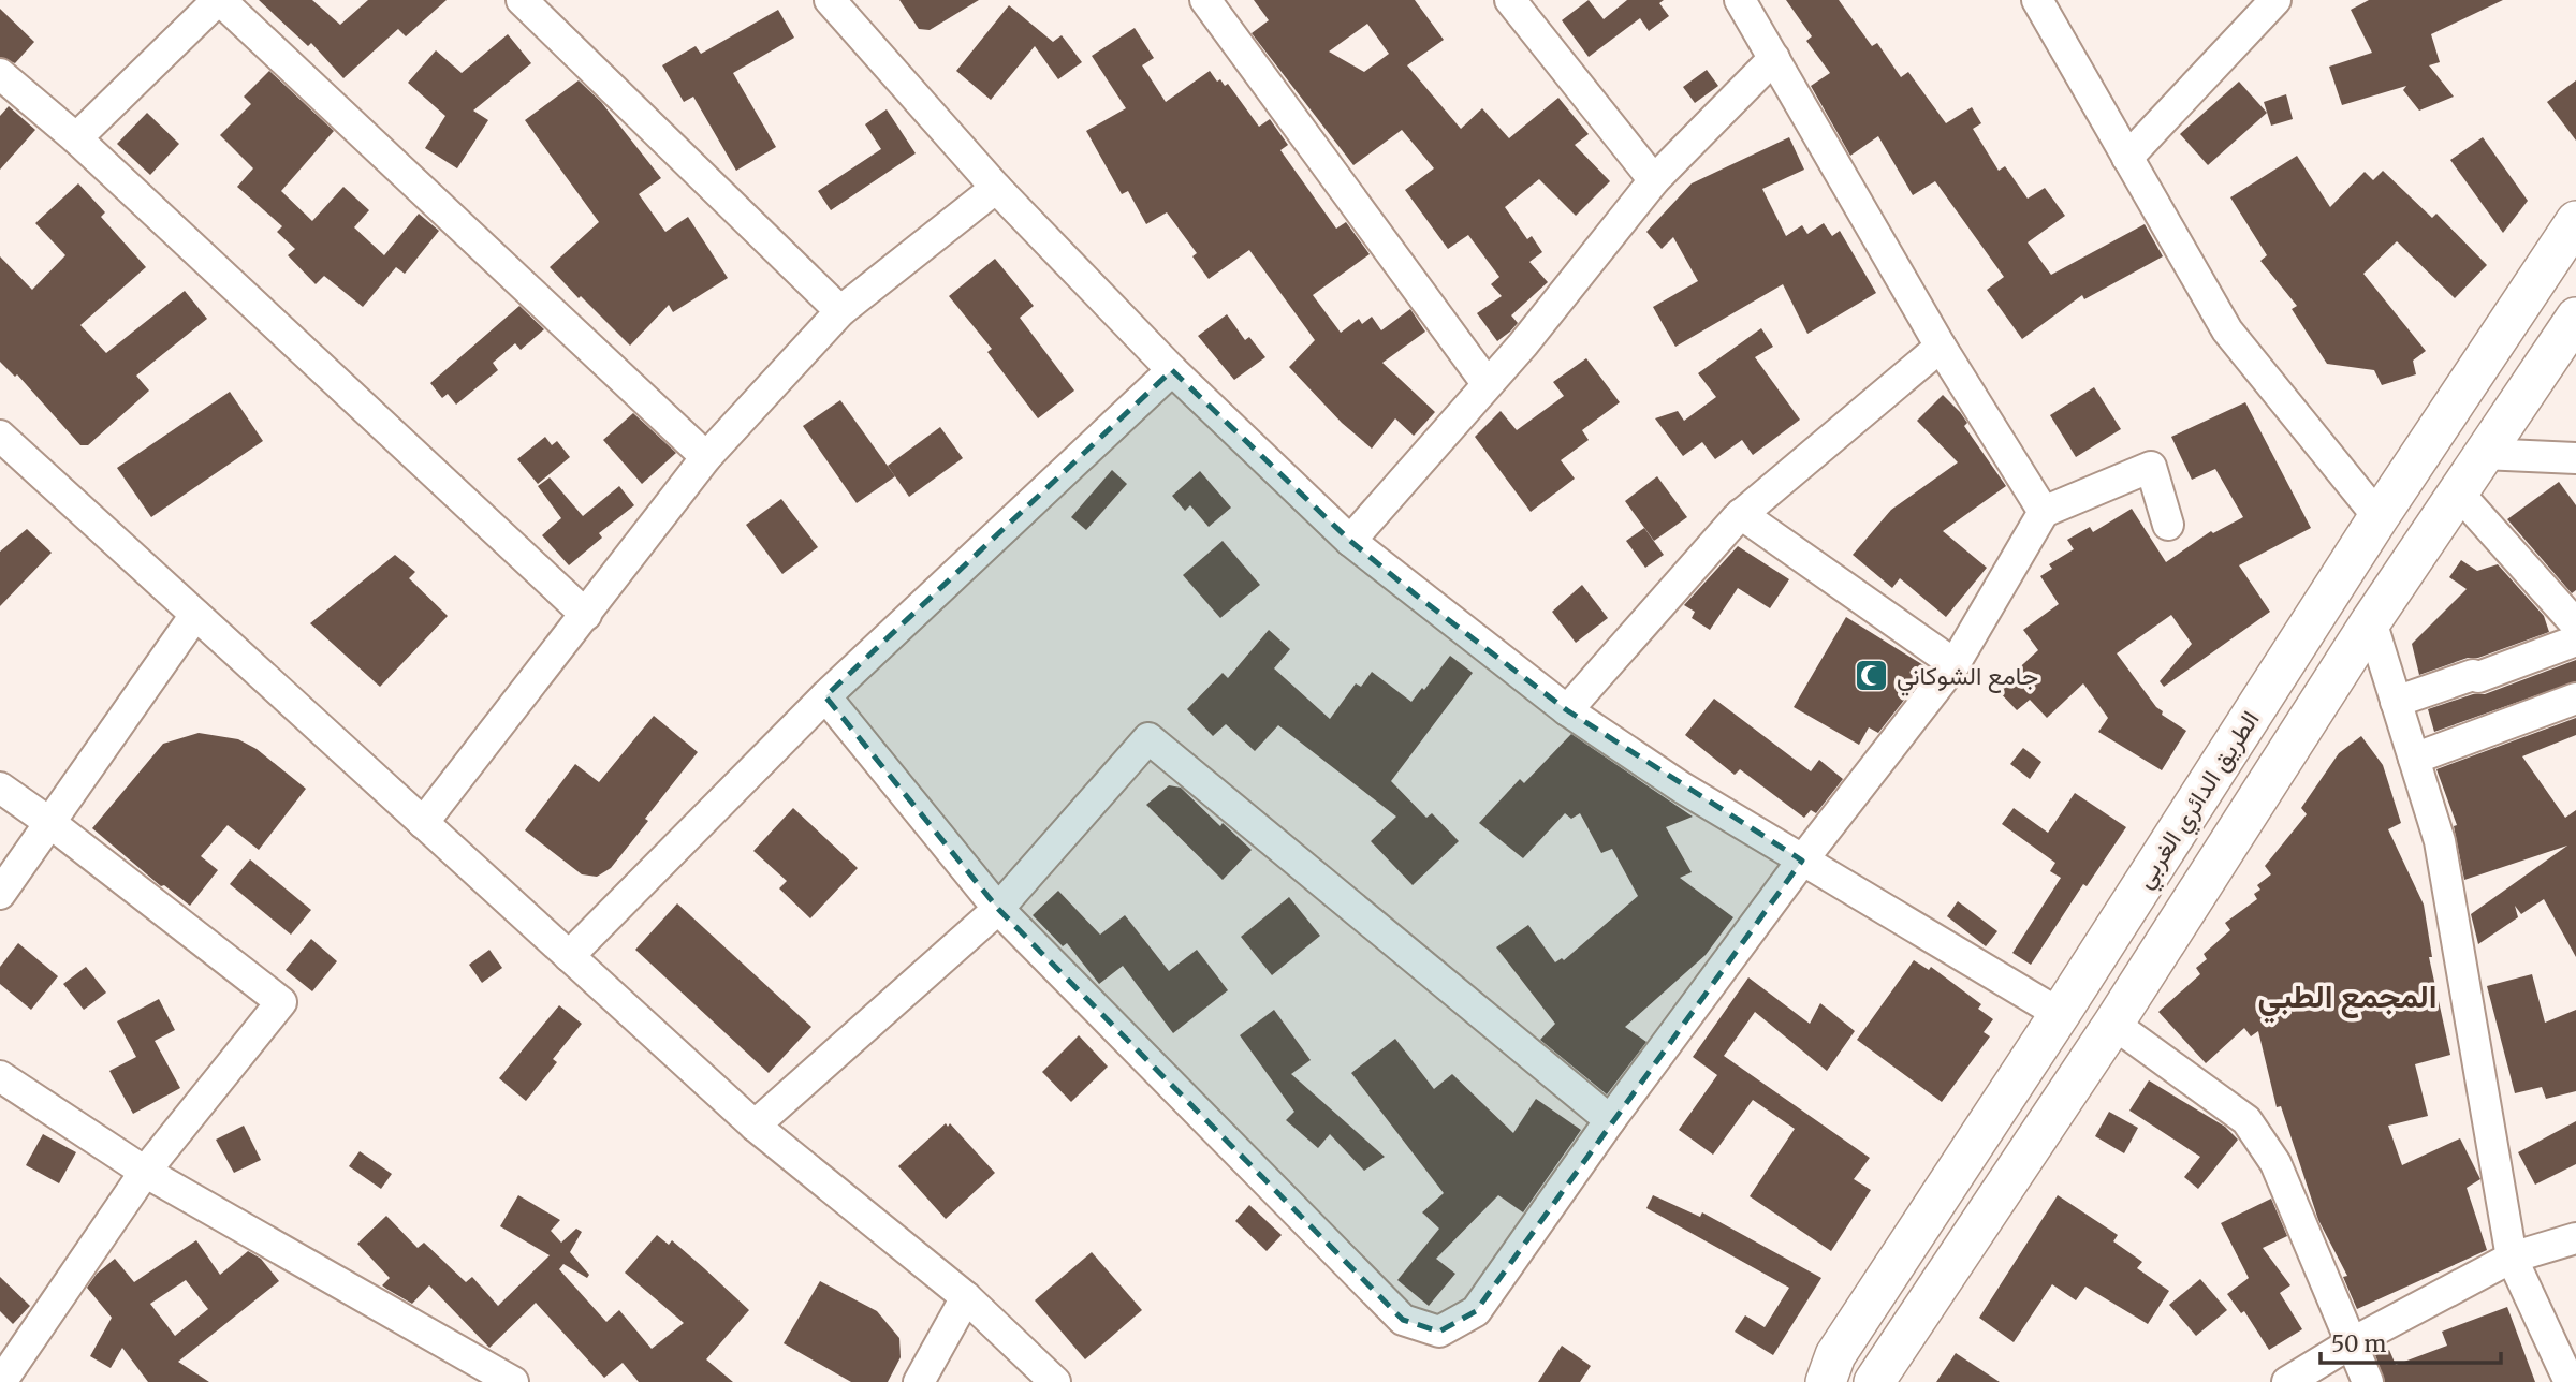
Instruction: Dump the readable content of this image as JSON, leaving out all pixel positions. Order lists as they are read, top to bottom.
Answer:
{
  "streets": {
    "main road": ["الطريق الدائري الغربي"]
  },
  "districts": ["المجمع الطبي"],
  "places": {
    "mosque": ["جامع الشوكاني"]
  },
  "scale_bar": "50 m"
}
